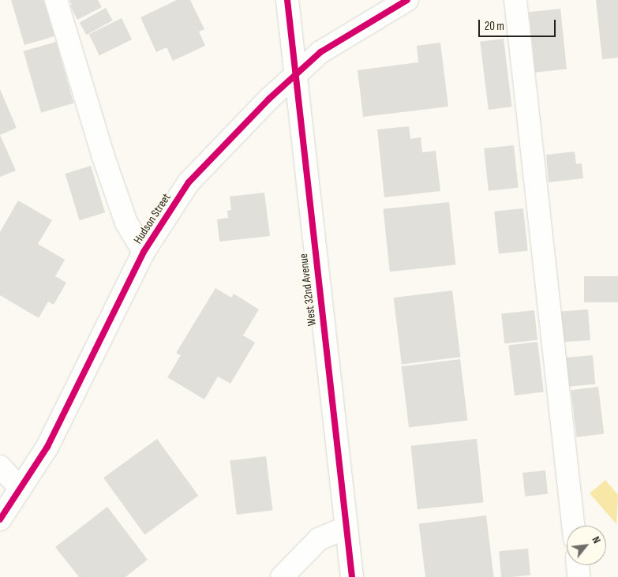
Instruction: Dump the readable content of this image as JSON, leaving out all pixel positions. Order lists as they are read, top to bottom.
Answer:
{
  "streets": {
    "street": ["Hudson Street", "West 32nd Avenue"]
  },
  "crossings": [
    ["Hudson Street", "West 32nd Avenue"]
  ],
  "scale_bar": "20 m",
  "north": "top right"
}
